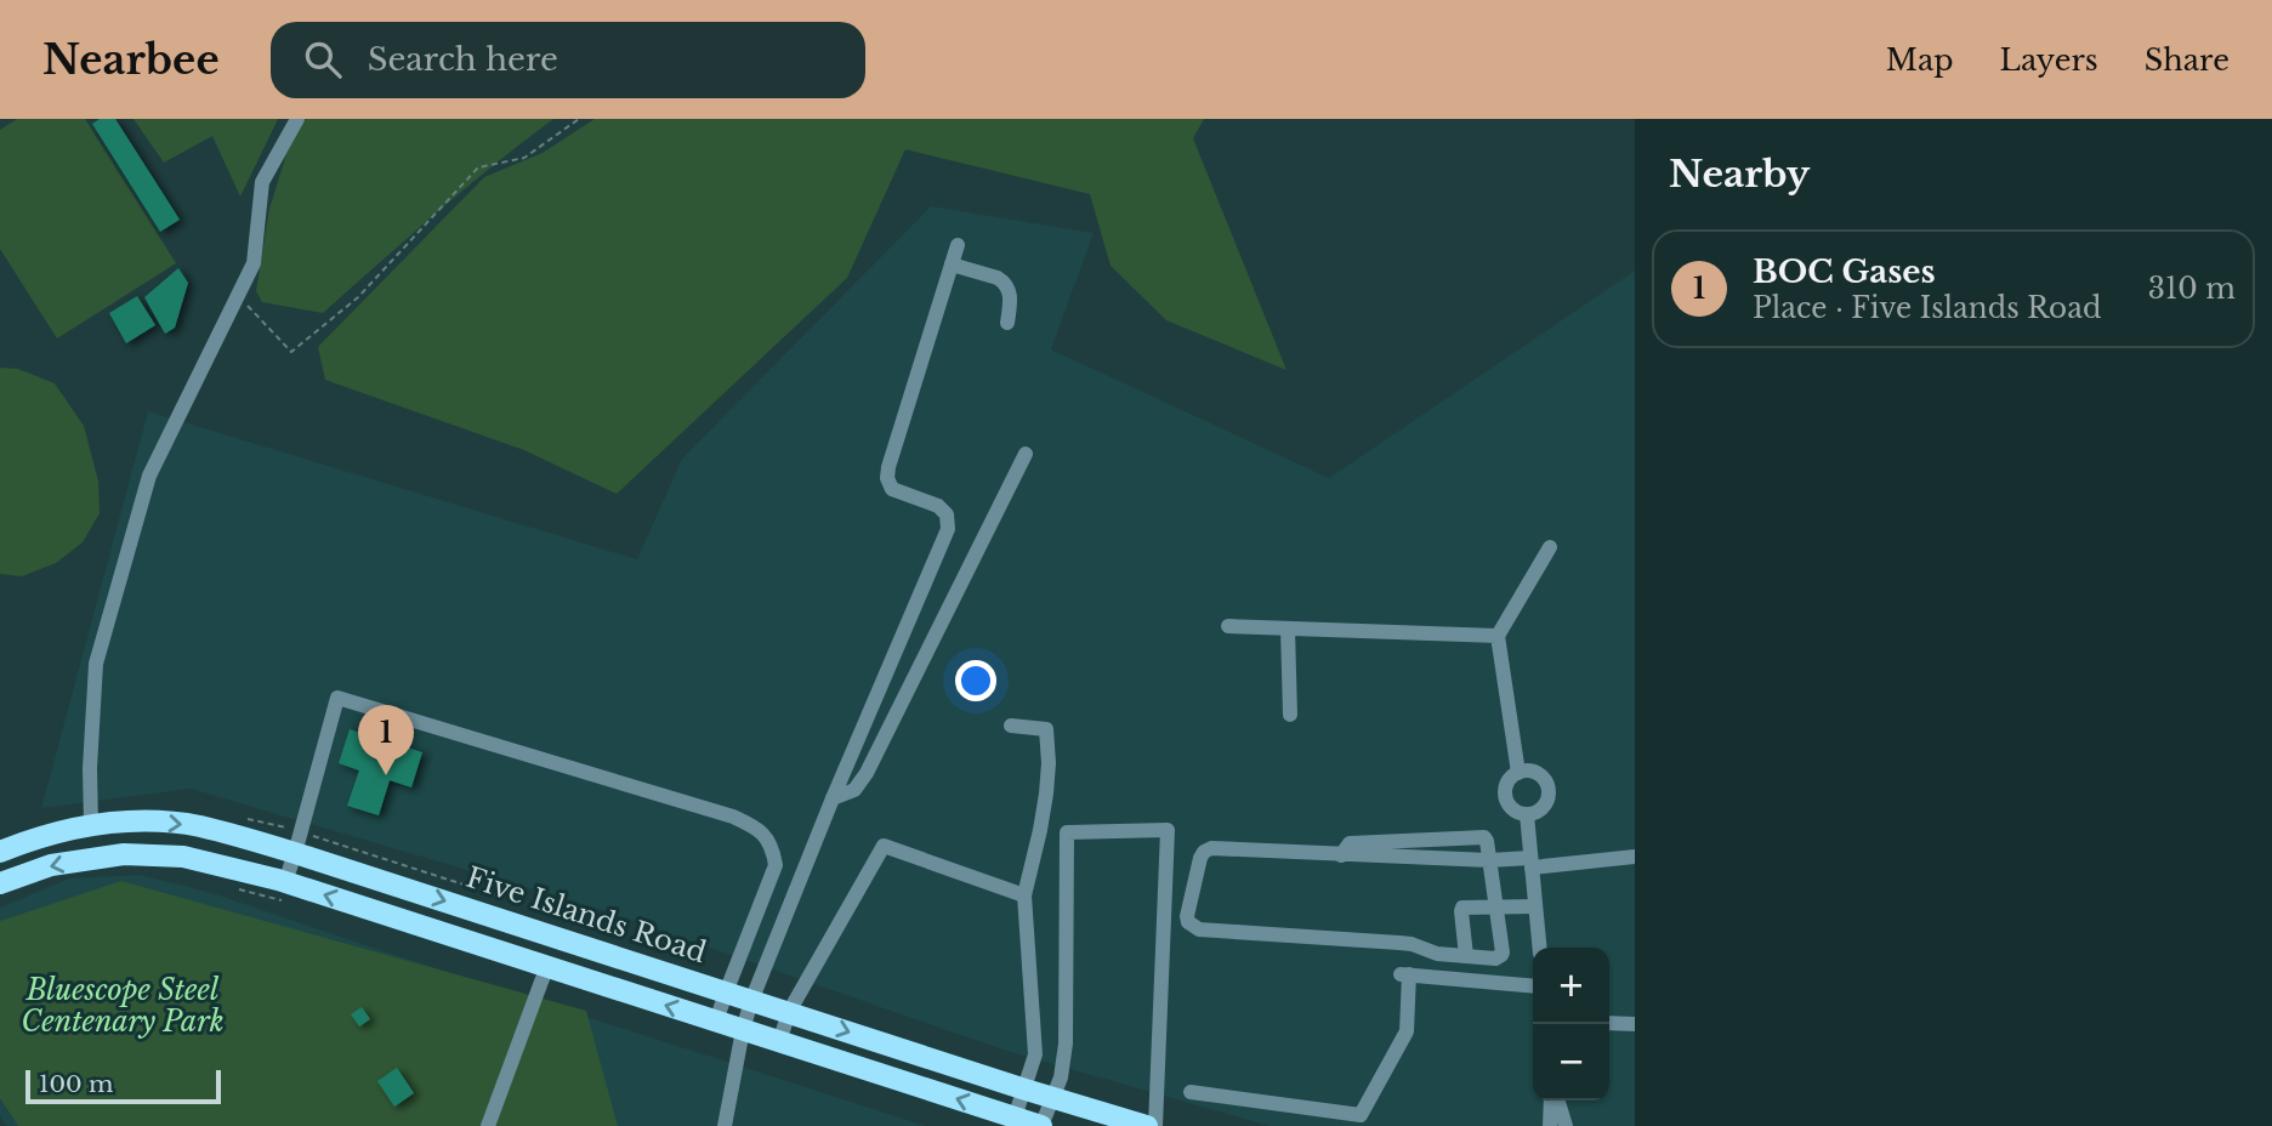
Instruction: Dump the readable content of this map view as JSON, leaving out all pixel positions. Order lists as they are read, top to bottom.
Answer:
{
  "streets": {
    "main road": ["Five Islands Road"]
  },
  "parks": ["Bluescope Steel Centenary Park"],
  "scale_bar": "100 m",
  "page": {
    "header": "Nearbee",
    "search": "Search here",
    "nav": ["Map", "Layers", "Share"],
    "heading": "Nearby",
    "list": [
      {
        "mark": "1",
        "name": "BOC Gases",
        "note": "Place · Five Islands Road",
        "value": "310 m"
      }
    ],
    "pins": "1",
    "map_buttons": ["+", "−"],
    "scale": "100 m"
  }
}
